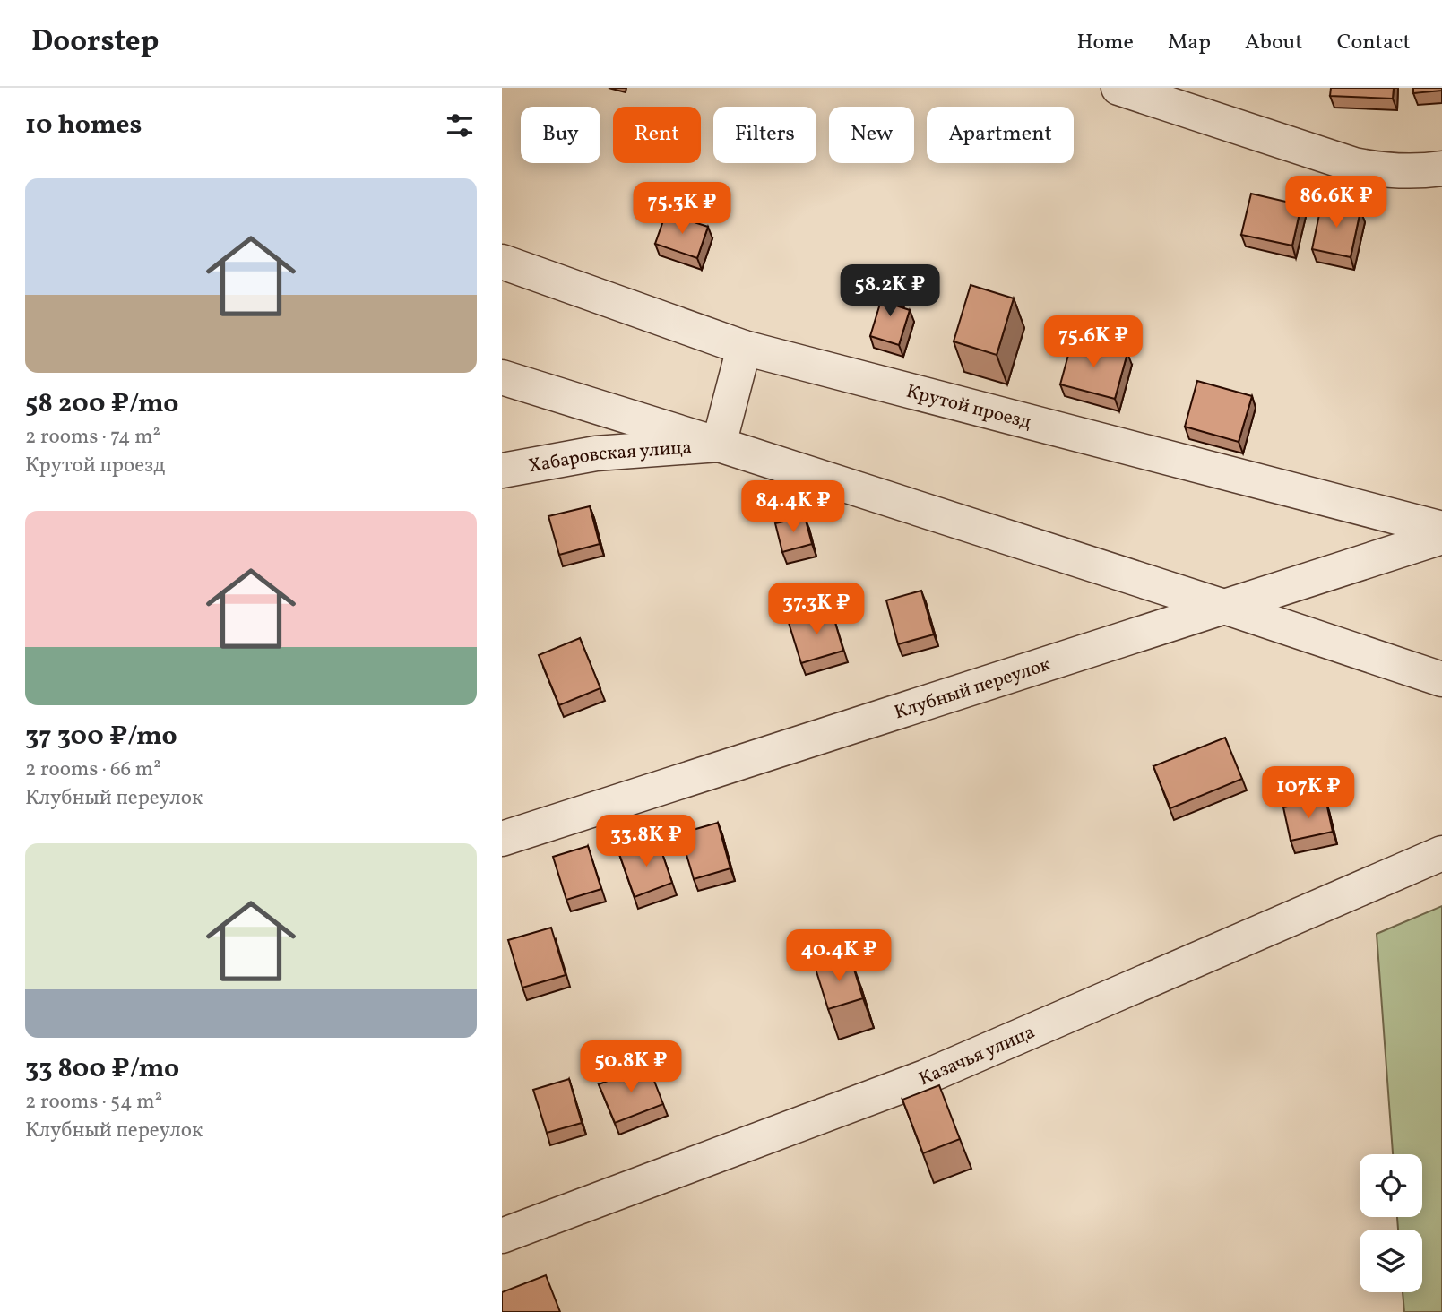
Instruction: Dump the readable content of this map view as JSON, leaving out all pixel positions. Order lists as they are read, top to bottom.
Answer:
{
  "streets": {
    "street": [
      "Крутой проезд",
      "Хабаровская улица",
      "Клубный переулок",
      "Казачья улица"
    ]
  },
  "page": {
    "header": "Doorstep",
    "nav": [
      "Home",
      "Map",
      "About",
      "Contact"
    ],
    "heading": "10 homes",
    "chip": [
      "Buy",
      "Rent",
      "Filters",
      "New",
      "Apartment"
    ],
    "list": [
      {
        "name": "58 200 ₽/mo",
        "note": "2 rooms · 74 m² · Крутой проезд"
      },
      {
        "name": "37 300 ₽/mo",
        "note": "2 rooms · 66 m² · Клубный переулок"
      },
      {
        "name": "33 800 ₽/mo",
        "note": "2 rooms · 54 m² · Клубный переулок"
      }
    ],
    "price": [
      "86.6K ₽",
      "75.3K ₽",
      "58.2K ₽",
      "75.6K ₽",
      "84.4K ₽",
      "37.3K ₽",
      "107K ₽",
      "33.8K ₽",
      "40.4K ₽",
      "50.8K ₽"
    ]
  }
}
